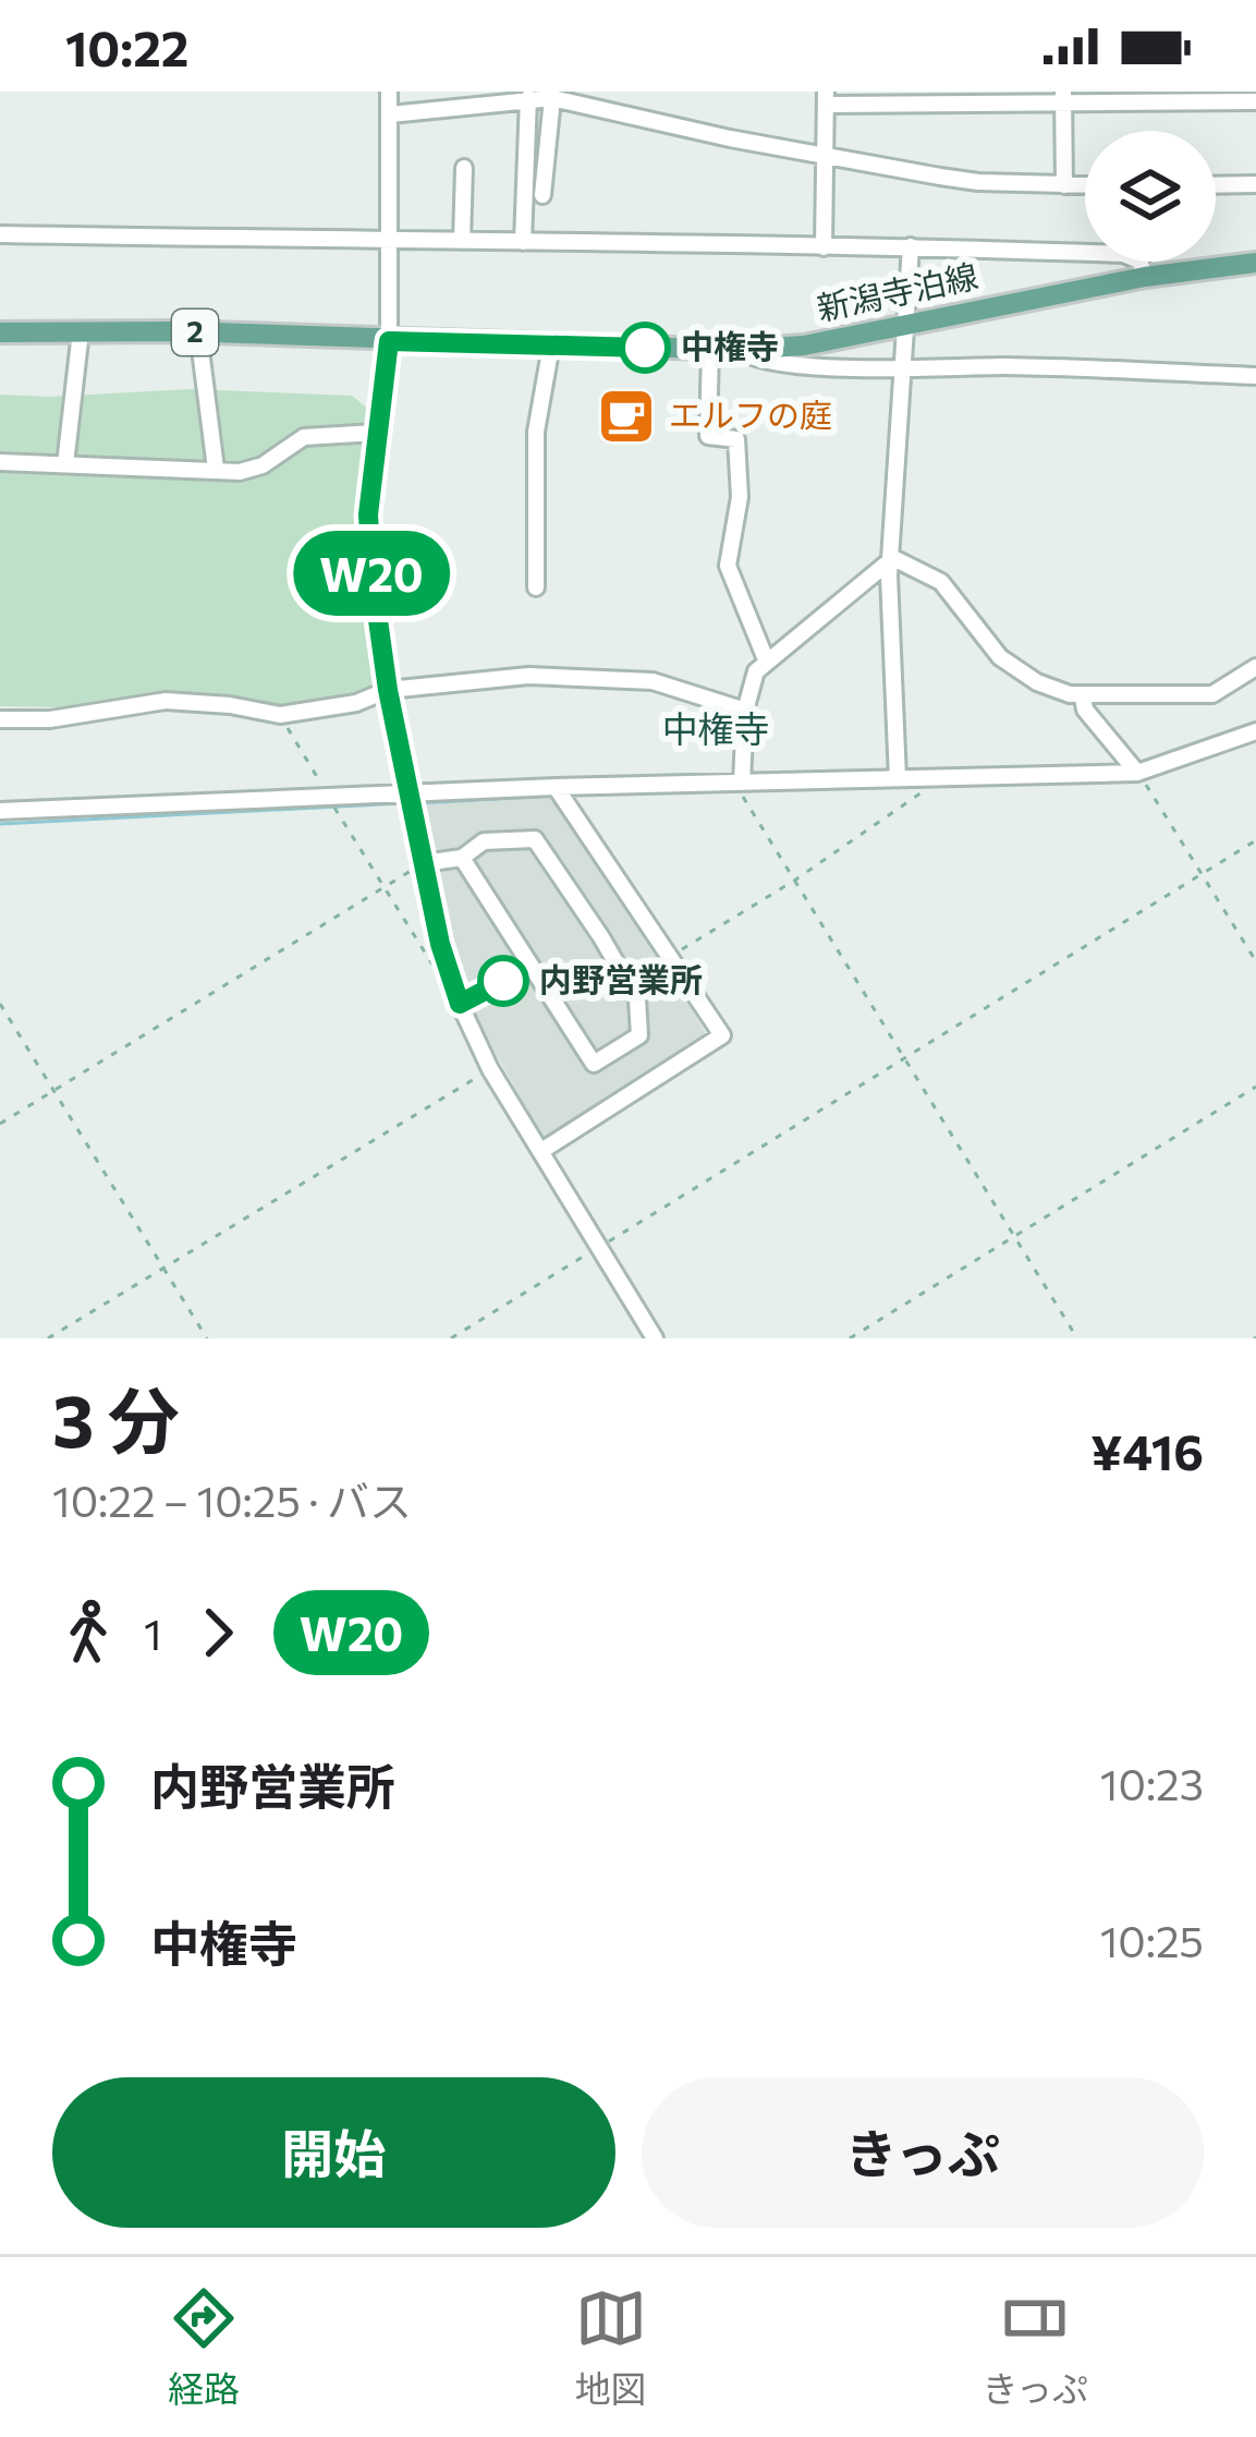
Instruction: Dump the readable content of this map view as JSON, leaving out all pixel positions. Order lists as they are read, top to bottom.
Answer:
{
  "streets": {
    "main road": ["新潟寺泊線", "2"]
  },
  "districts": ["中権寺"],
  "places": {
    "other": ["中権寺", "内野営業所"],
    "cafe": ["エルフの庭"]
  },
  "lines": ["bus line W20"],
  "page": {
    "status": "10:22",
    "on_map": "W20",
    "heading": ["3 分", "10:22 – 10:25 · バス", "¥416"],
    "legs": ["1", "W20"],
    "list": [
      {
        "name": "内野営業所",
        "value": "10:23"
      },
      {
        "name": "中権寺",
        "value": "10:25"
      }
    ],
    "buttons": ["開始", "きっぷ"],
    "tabs": ["経路", "地図", "きっぷ"]
  }
}
